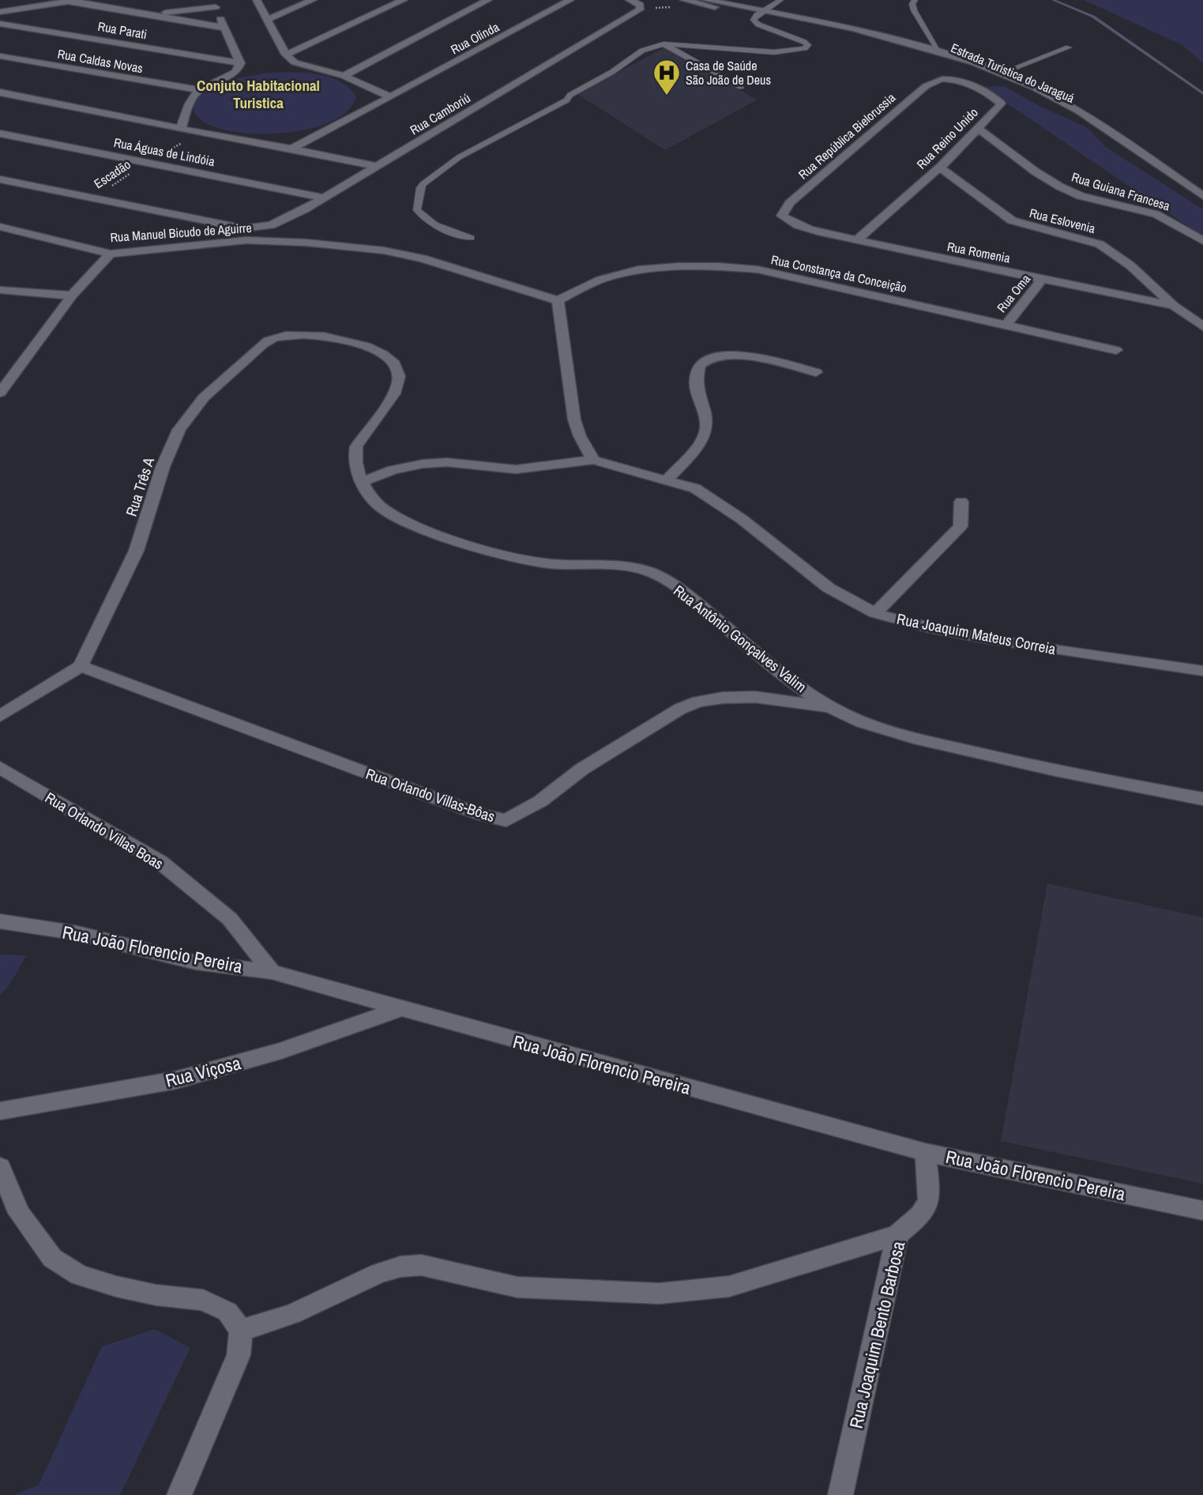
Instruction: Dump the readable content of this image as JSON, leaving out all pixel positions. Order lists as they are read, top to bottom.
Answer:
{
  "streets": {
    "street": [
      "Rua Parati",
      "Rua Olinda",
      "Rua Caldas Novas",
      "Estrada Turística do Jaraguá",
      "Rua Camboriú",
      "Rua República Bielorussia",
      "Rua Reino Unido",
      "Rua Águas de Lindóia",
      "Rua Guiana Francesa",
      "Rua Eslovenia",
      "Rua Manuel Bicudo de Aguirre",
      "Rua Romenia",
      "Rua Constança da Conceição",
      "Rua Oma",
      "Rua Três A",
      "Rua Joaquim Mateus Correia",
      "Rua Antônio Gonçalves Valim",
      "Rua Orlando Villas-Bôas",
      "Rua Orlando Villas Boas",
      "Rua João Florencio Pereira",
      "Rua Viçosa",
      "Rua Joaquim Bento Barbosa"
    ],
    "path": ["Escadão"]
  },
  "crossings": [
    ["Rua Olinda", "Rua Águas de Lindóia"],
    ["Rua Camboriú", "Rua Águas de Lindóia"],
    ["Rua Camboriú", "Escadão"],
    ["Rua República Bielorussia", "Rua Reino Unido"],
    ["Rua República Bielorussia", "Rua Romenia"],
    ["Rua Reino Unido", "Rua Guiana Francesa"],
    ["Rua Reino Unido", "Rua Eslovenia"],
    ["Rua Reino Unido", "Rua Romenia"],
    ["Rua Águas de Lindóia", "Escadão"],
    ["Rua Eslovenia", "Rua Romenia"],
    ["Rua Manuel Bicudo de Aguirre", "Rua Constança da Conceição"],
    ["Rua Romenia", "Rua Oma"],
    ["Rua Constança da Conceição", "Rua Oma"],
    ["Rua Três A", "Rua Antônio Gonçalves Valim"],
    ["Rua Três A", "Rua Orlando Villas-Bôas"],
    ["Rua Joaquim Mateus Correia", "Rua Antônio Gonçalves Valim"],
    ["Rua Antônio Gonçalves Valim", "Rua Orlando Villas-Bôas"],
    ["Rua Orlando Villas Boas", "Rua João Florencio Pereira"],
    ["Rua João Florencio Pereira", "Rua Viçosa"],
    ["Rua João Florencio Pereira", "Rua Joaquim Bento Barbosa"]
  ],
  "districts": ["Conjuto Habitacional Turistica"],
  "places": {
    "hospital": ["Casa de Saúde São João de Deus"]
  }
}
